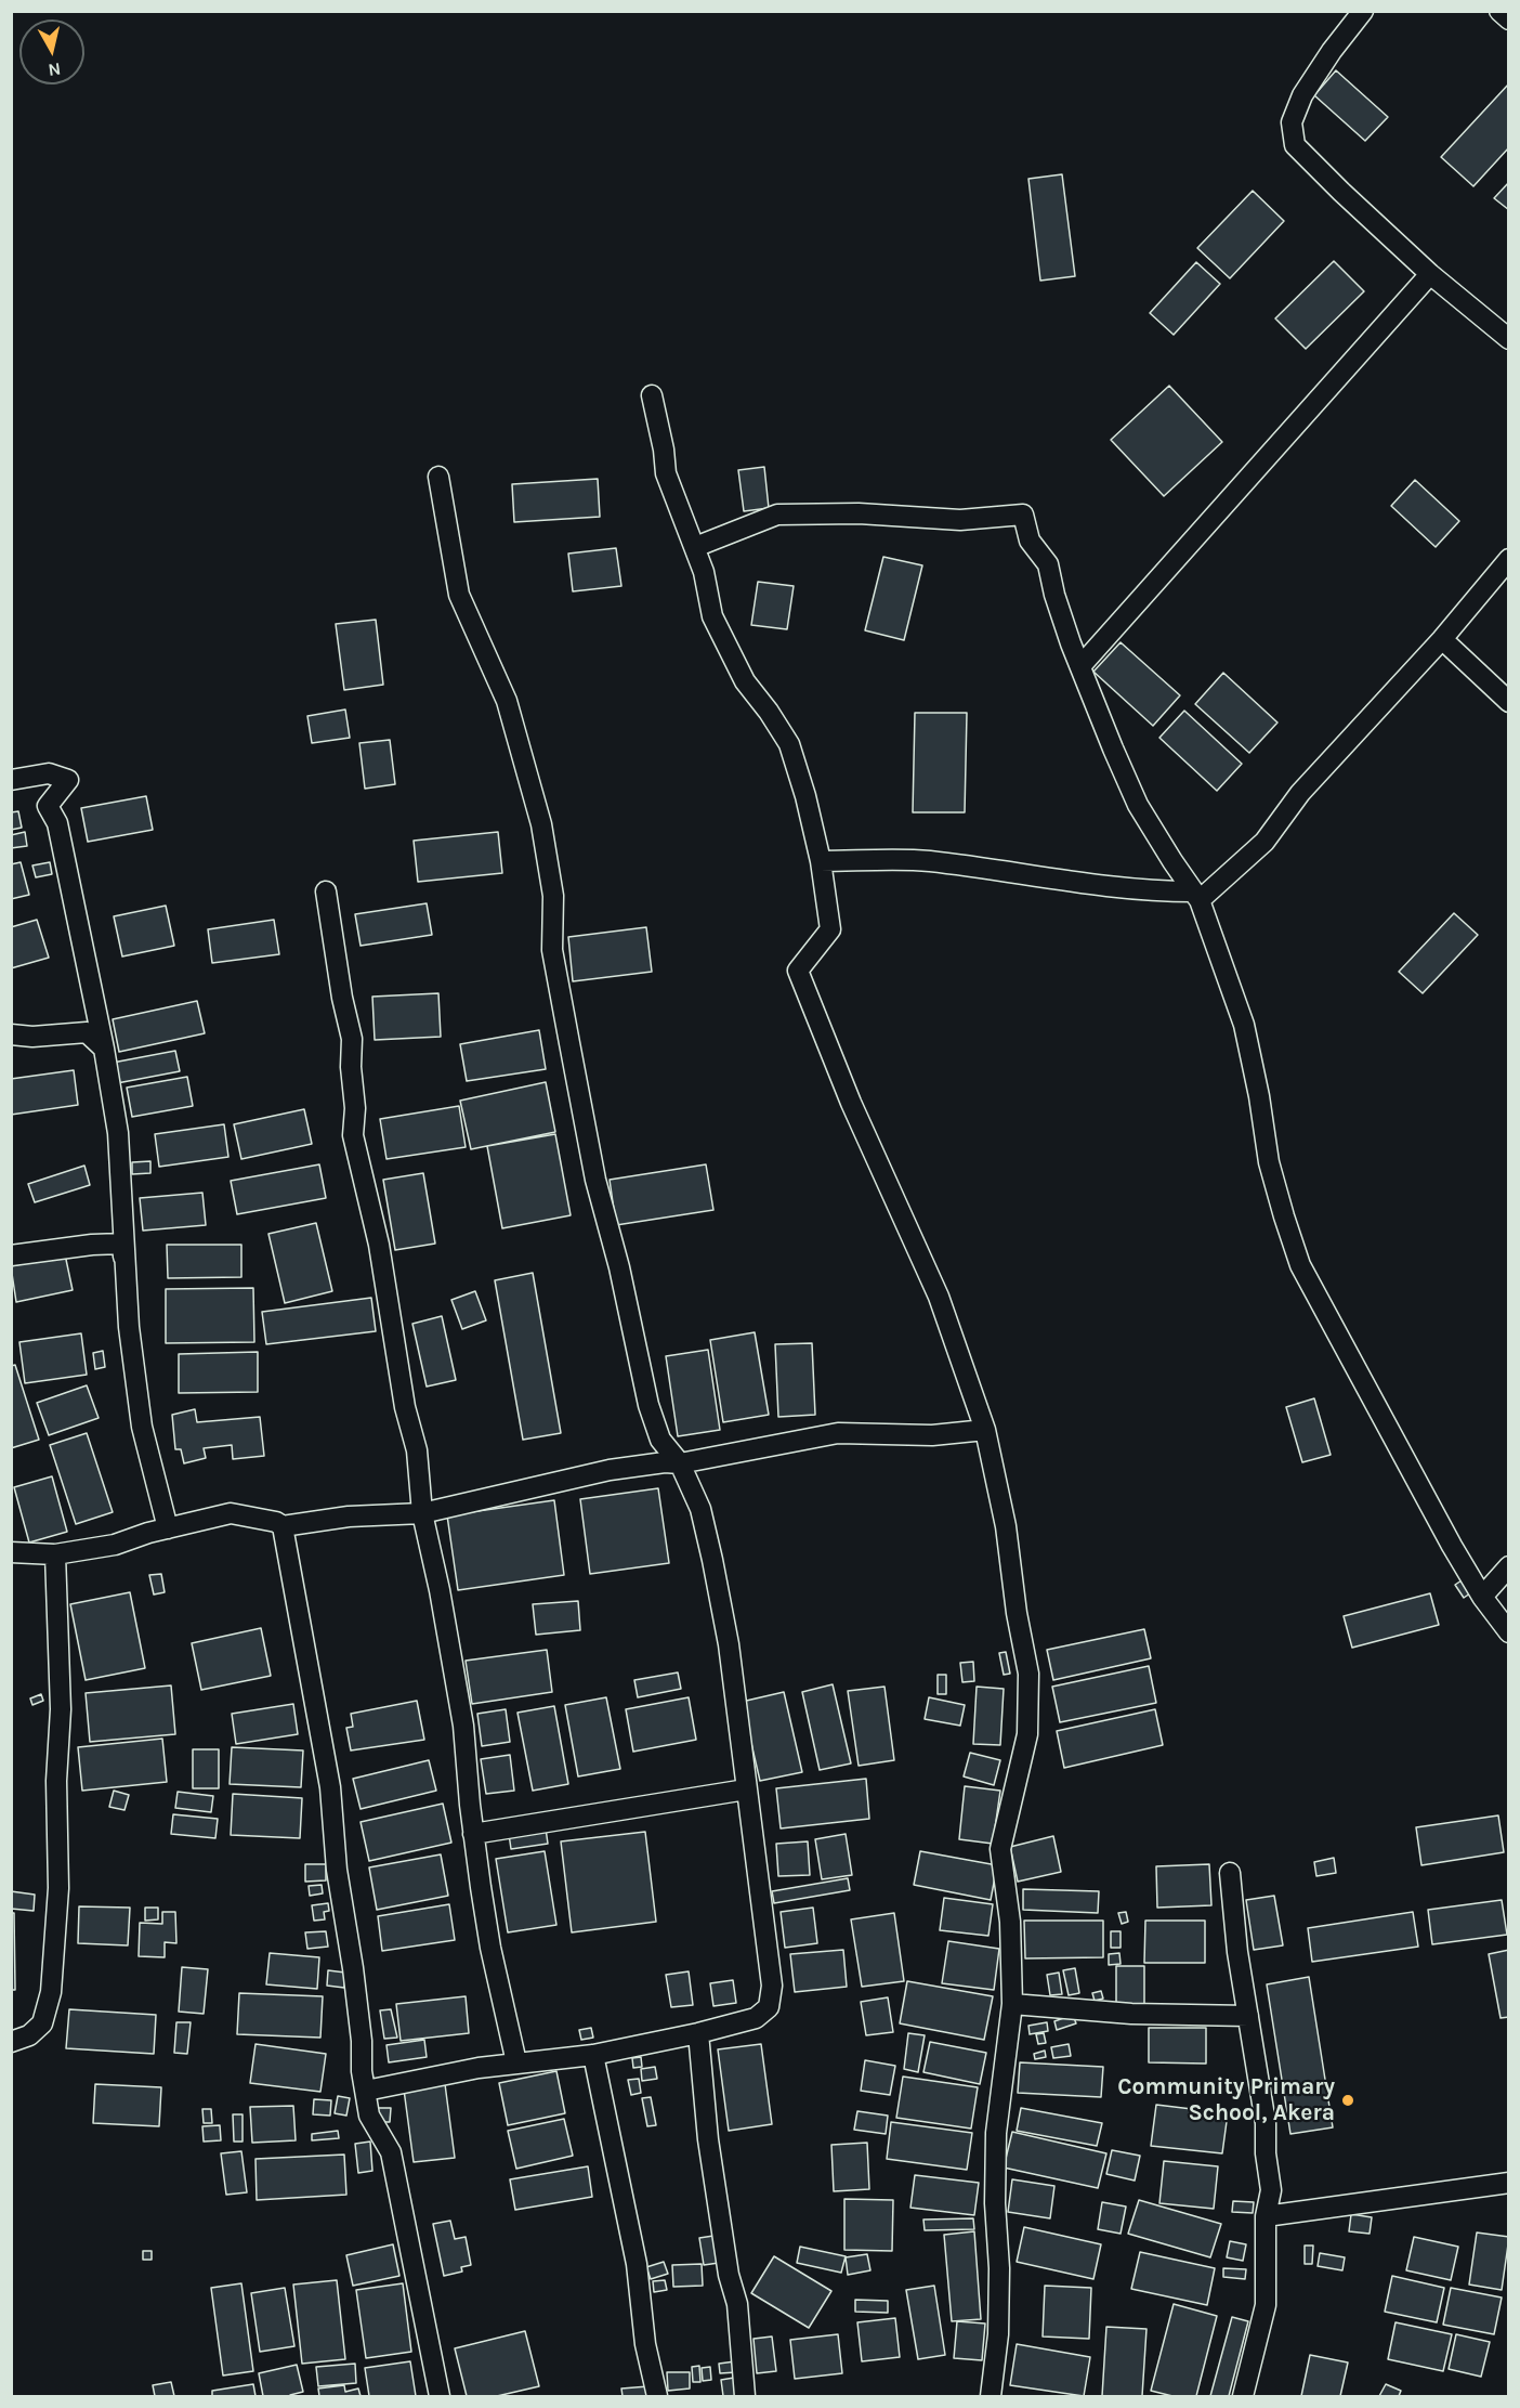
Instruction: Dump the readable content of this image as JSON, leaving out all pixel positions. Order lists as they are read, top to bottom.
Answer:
{
  "places": ["Community Primary School, Akera"],
  "north": "bottom"
}
